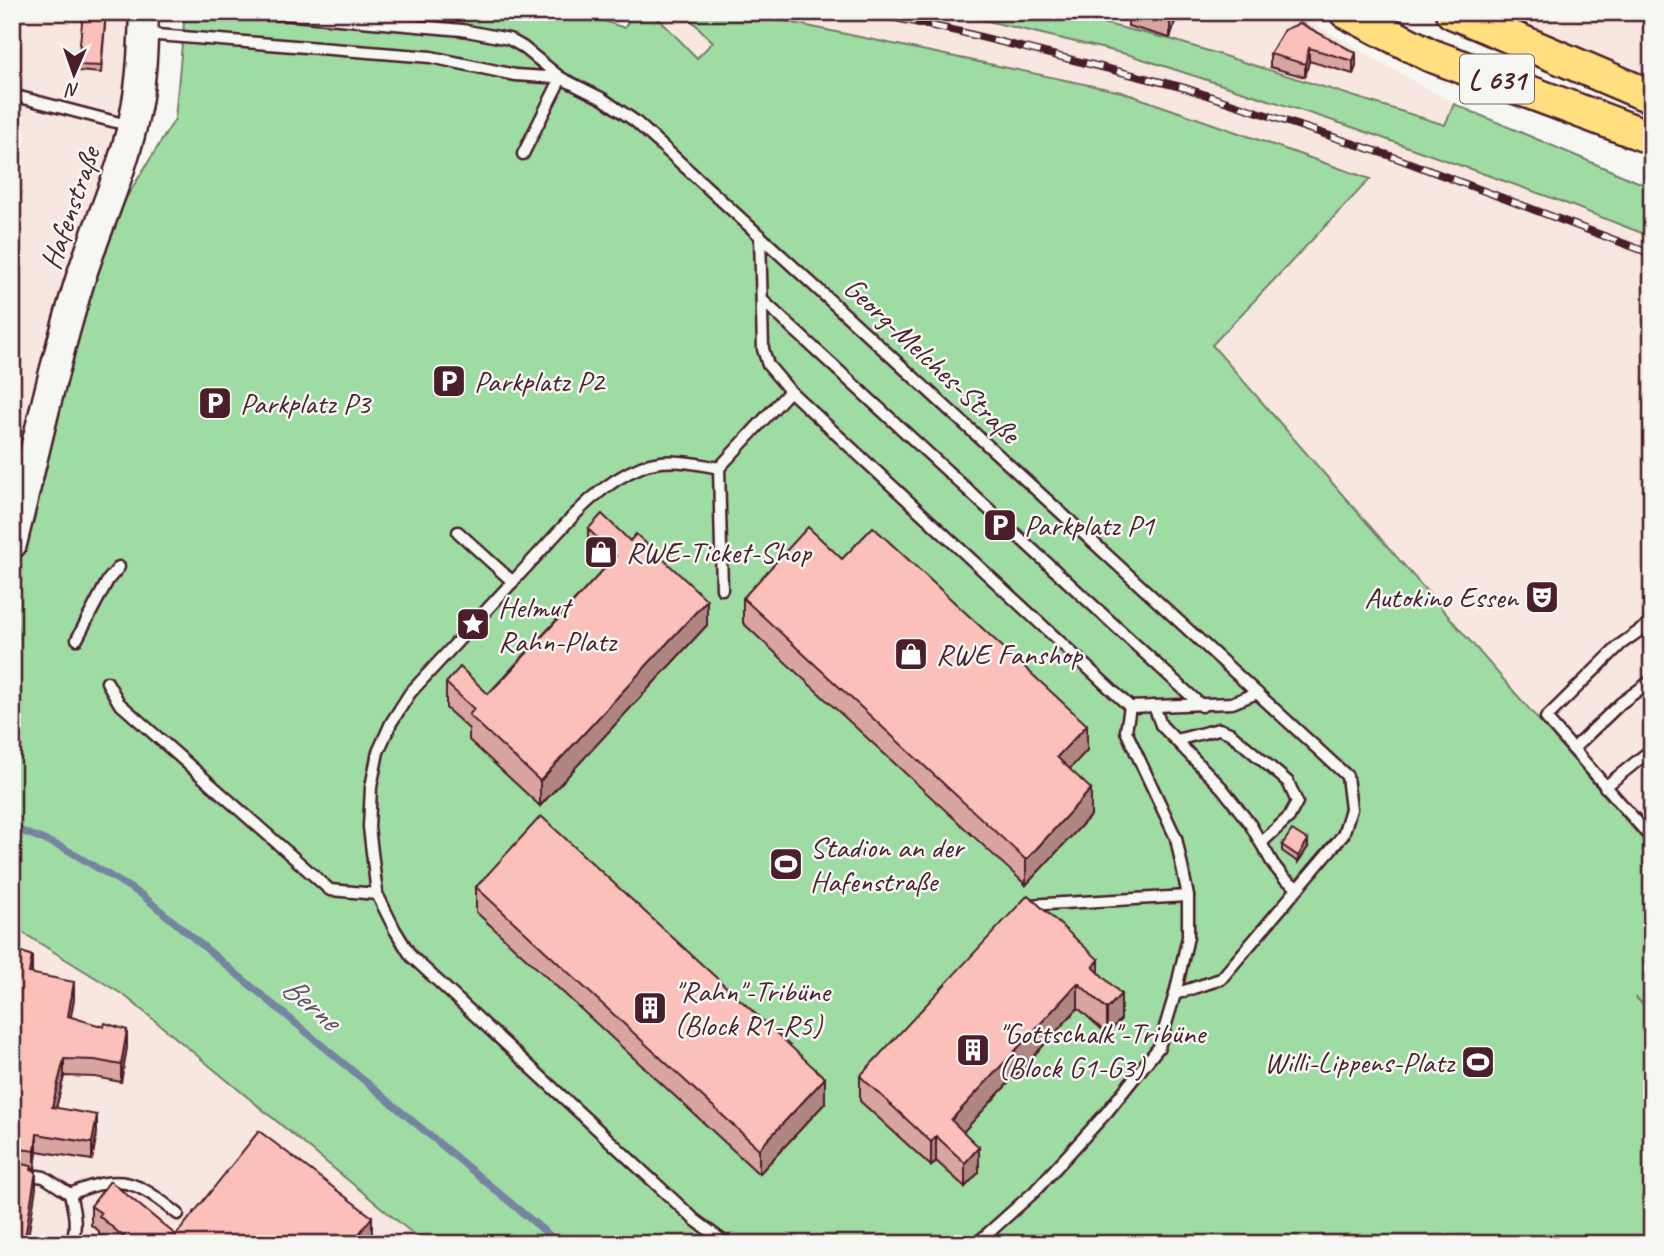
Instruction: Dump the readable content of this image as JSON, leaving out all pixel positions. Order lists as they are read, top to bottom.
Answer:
{
  "streets": {
    "main road": ["L 631", "Hafenstraße"],
    "lane": ["Georg-Melches-Straße"]
  },
  "crossings": [
    ["Hafenstraße", "Georg-Melches-Straße"]
  ],
  "water": ["Berne"],
  "places": {
    "parking": ["Parkplatz P2", "Parkplatz P3", "Parkplatz P1"],
    "shop": ["RWE-Ticket-Shop", "RWE Fanshop"],
    "theatre": ["Autokino Essen"],
    "place": ["Helmut Rahn-Platz"],
    "sports": ["Stadion an der Hafenstraße", "Willi-Lippens-Platz"],
    "building": ["\"Rahn\"-Tribüne (Block R1-R5)", "\"Gottschalk\"-Tribüne (Block G1-G3)"]
  },
  "north": "bottom"
}
